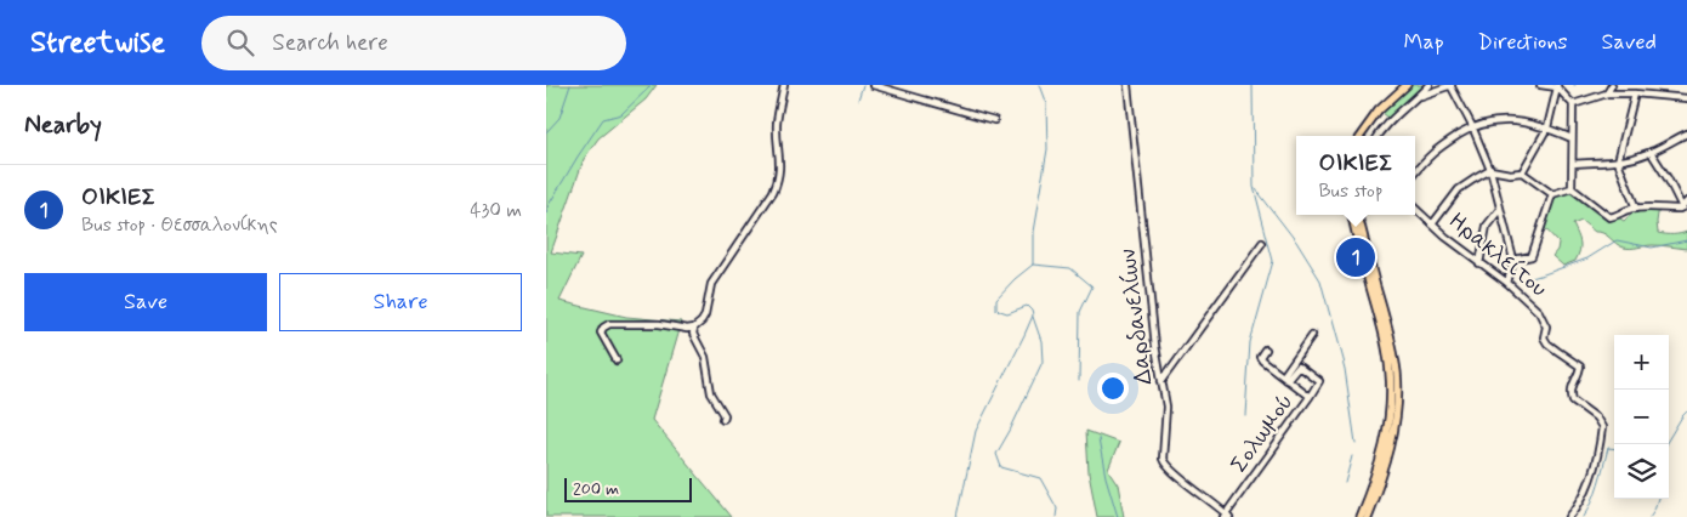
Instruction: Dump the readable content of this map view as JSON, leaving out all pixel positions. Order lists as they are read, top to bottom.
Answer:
{
  "streets": {
    "street": ["Ηρακλείτου", "Δαρδανελίων", "Σολωμού"]
  },
  "crossings": [
    ["Δαρδανελίων", "Σολωμού"]
  ],
  "scale_bar": "200 m",
  "page": {
    "header": "Streetwise",
    "search": "Search here",
    "nav": ["Map", "Directions", "Saved"],
    "heading": "Nearby",
    "popup": ["ΟΙΚΙΕΣ", "Bus stop"],
    "list": [
      {
        "mark": "1",
        "name": "ΟΙΚΙΕΣ",
        "note": "Bus stop · Θεσσαλονίκης",
        "value": "430 m"
      }
    ],
    "pins": "1",
    "buttons": ["Save", "Share"],
    "map_buttons": ["+", "−"],
    "scale": "200 m"
  }
}
